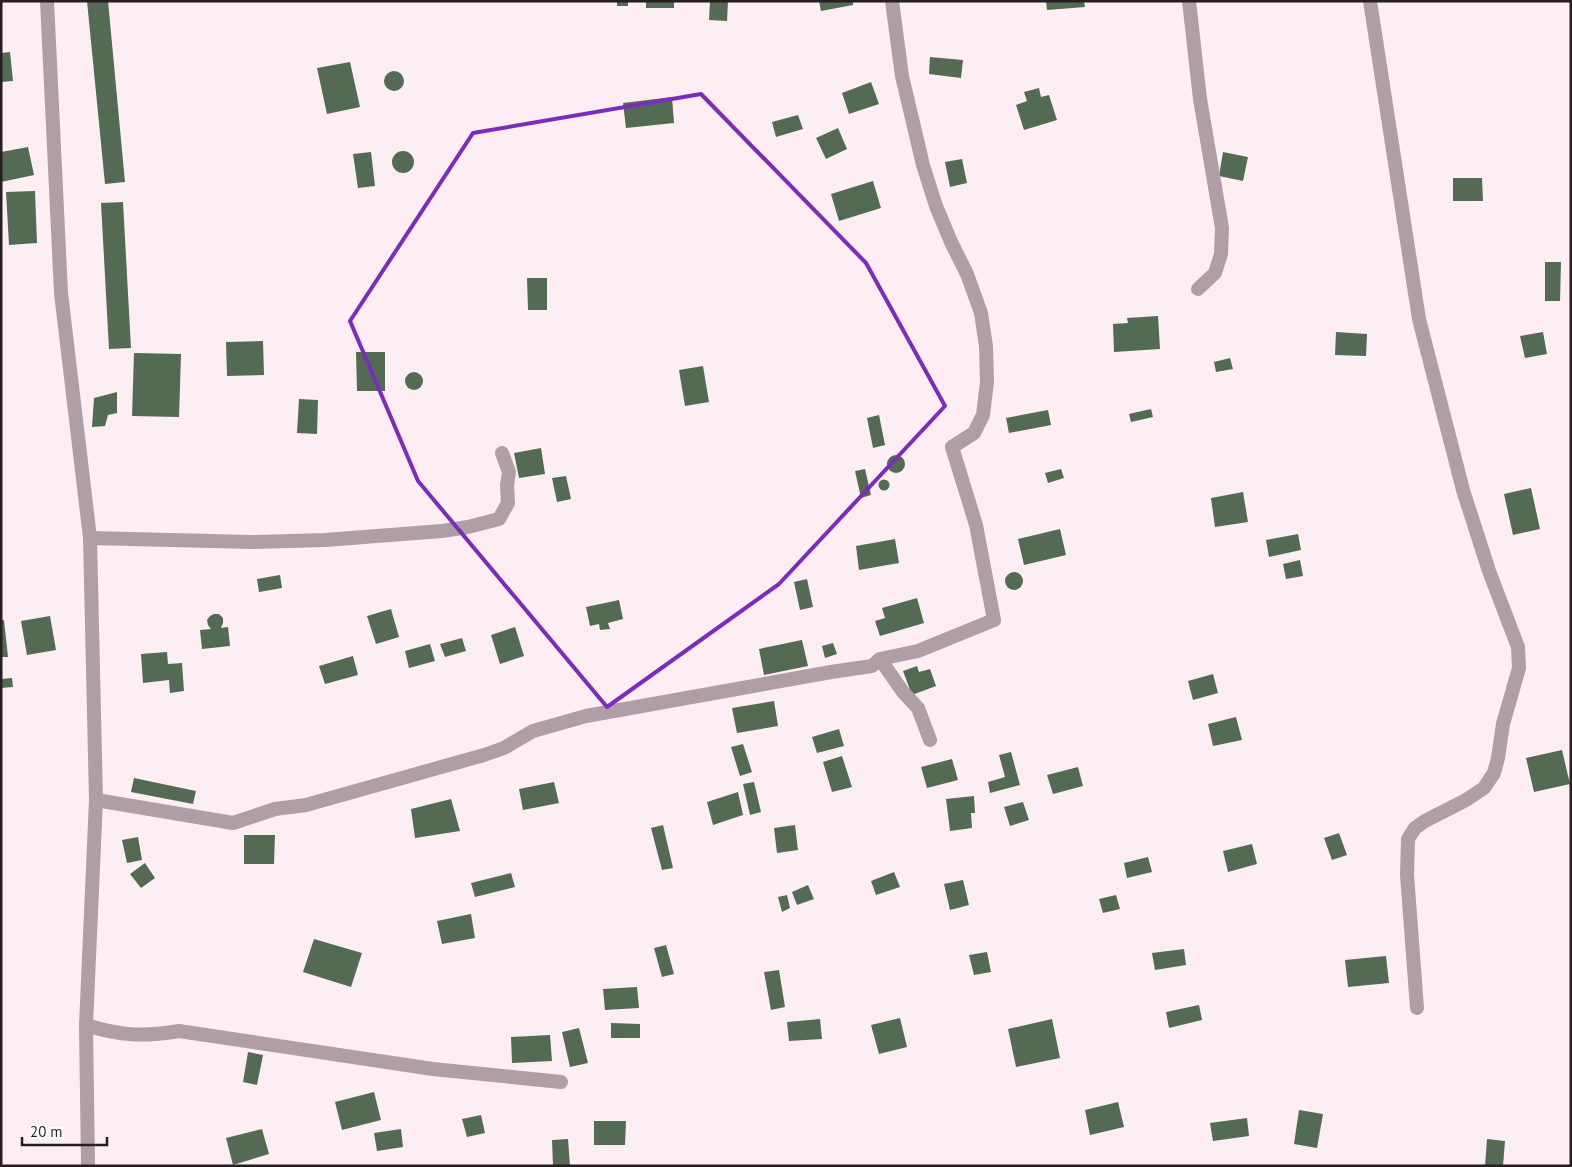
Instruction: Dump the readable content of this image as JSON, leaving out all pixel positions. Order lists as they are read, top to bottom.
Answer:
{
  "scale_bar": "20 m"
}
